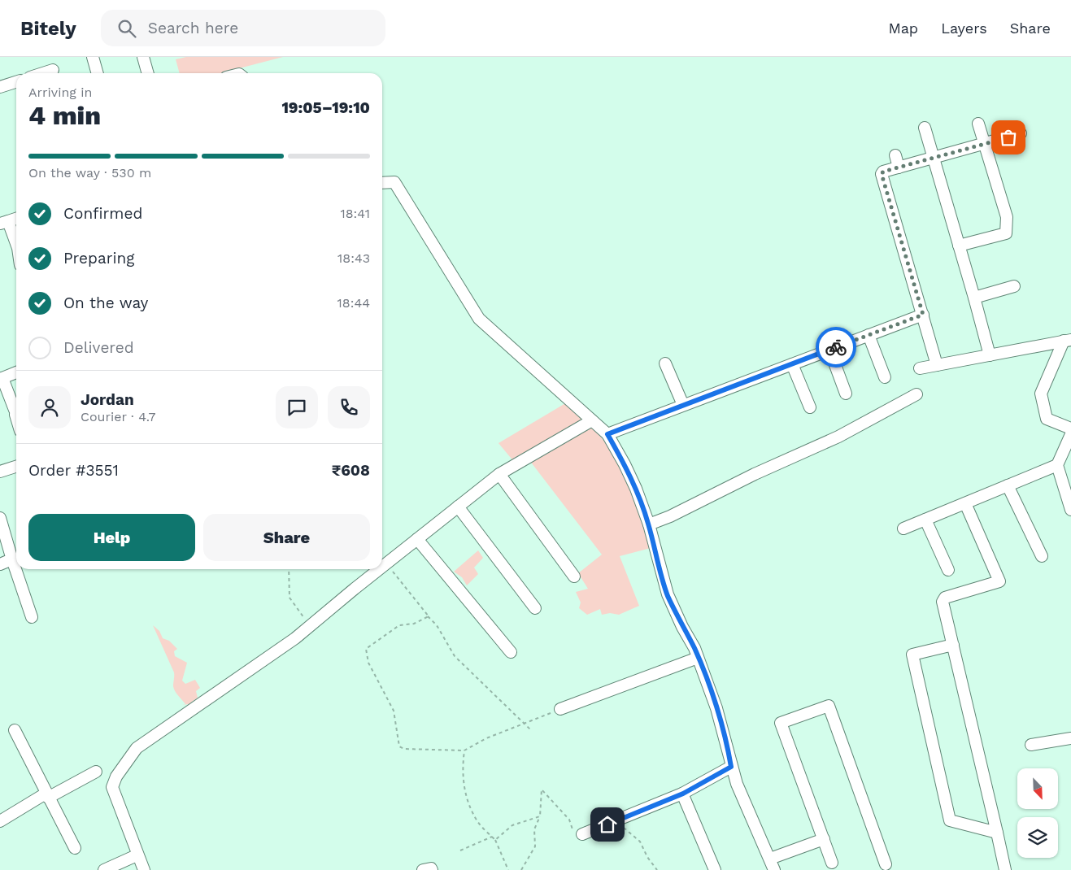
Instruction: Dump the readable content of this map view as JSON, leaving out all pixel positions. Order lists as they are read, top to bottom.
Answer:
{
  "north": "bottom right",
  "page": {
    "header": "Bitely",
    "search": "Search here",
    "nav": ["Map", "Layers", "Share"],
    "heading": ["4 min", "Arriving in", "19:05–19:10"],
    "panel": [
      "Jordan",
      "Courier · 4.7",
      "Order #3551",
      "₹608"
    ],
    "bar": "On the way · 530 m",
    "list": [
      ["Confirmed", "18:41"],
      ["Preparing", "18:43"],
      ["On the way", "18:44"],
      "Delivered"
    ],
    "buttons": ["Help", "Share"]
  }
}
